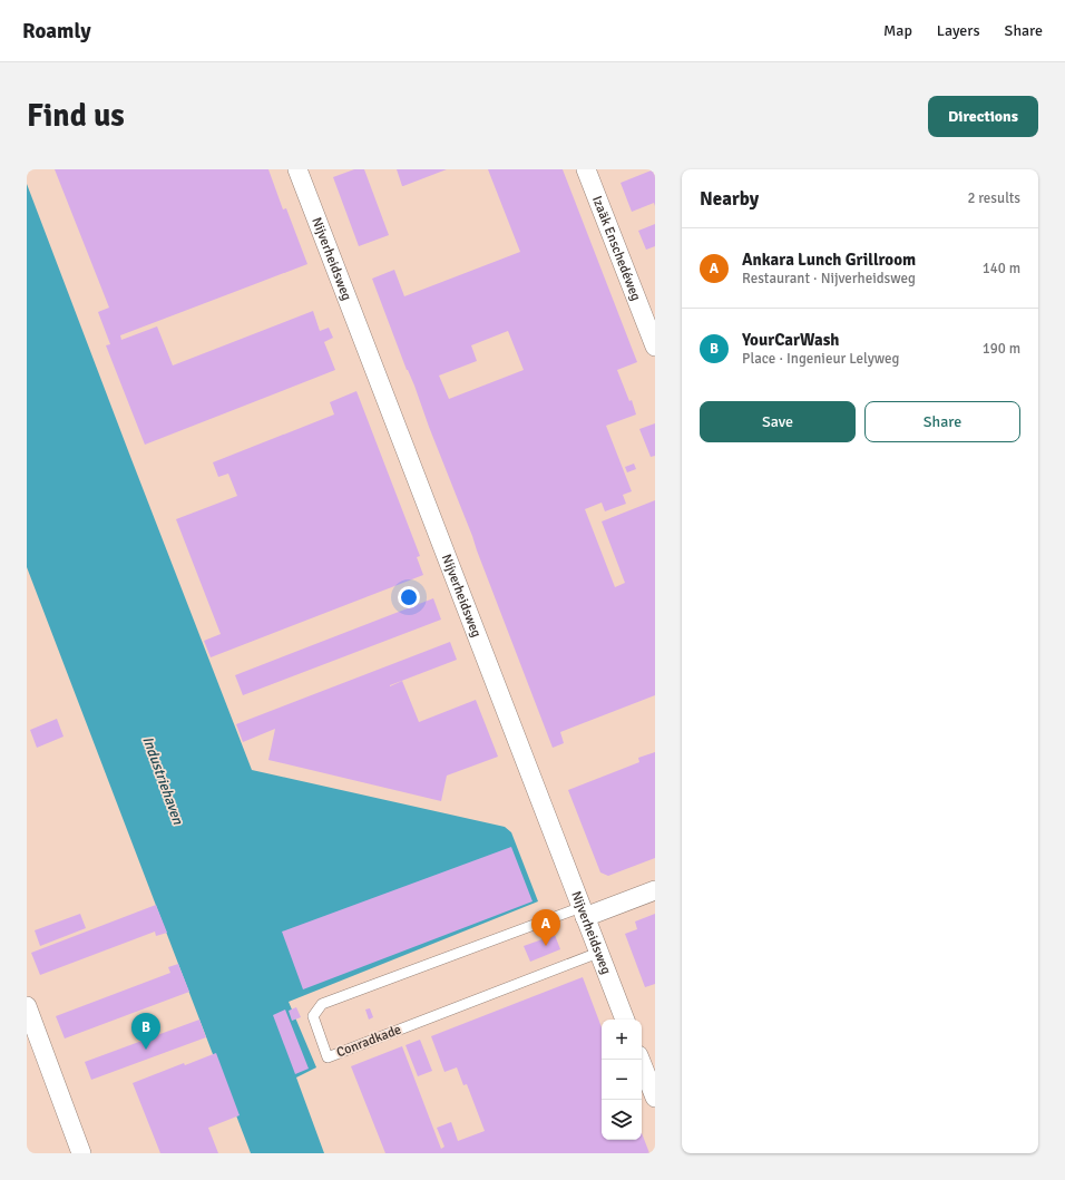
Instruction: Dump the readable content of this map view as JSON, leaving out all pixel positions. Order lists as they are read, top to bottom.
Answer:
{
  "streets": {
    "street": ["Izaäk Enschedéweg", "Nijverheidsweg"],
    "lane": ["Conradkade"]
  },
  "crossings": [
    ["Nijverheidsweg", "Conradkade"]
  ],
  "water": ["Industriehaven"],
  "page": {
    "header": "Roamly",
    "nav": ["Map", "Layers", "Share"],
    "buttons": [
      "Directions",
      ["Save", "Share"]
    ],
    "title": "Find us",
    "heading": ["Nearby", "2 results"],
    "list": [
      {
        "mark": "A",
        "name": "Ankara Lunch Grillroom",
        "note": "Restaurant · Nijverheidsweg",
        "value": "140 m"
      },
      {
        "mark": "B",
        "name": "YourCarWash",
        "note": "Place · Ingenieur Lelyweg",
        "value": "190 m"
      }
    ],
    "pins": ["A", "B"],
    "map_buttons": ["+", "−"]
  }
}
